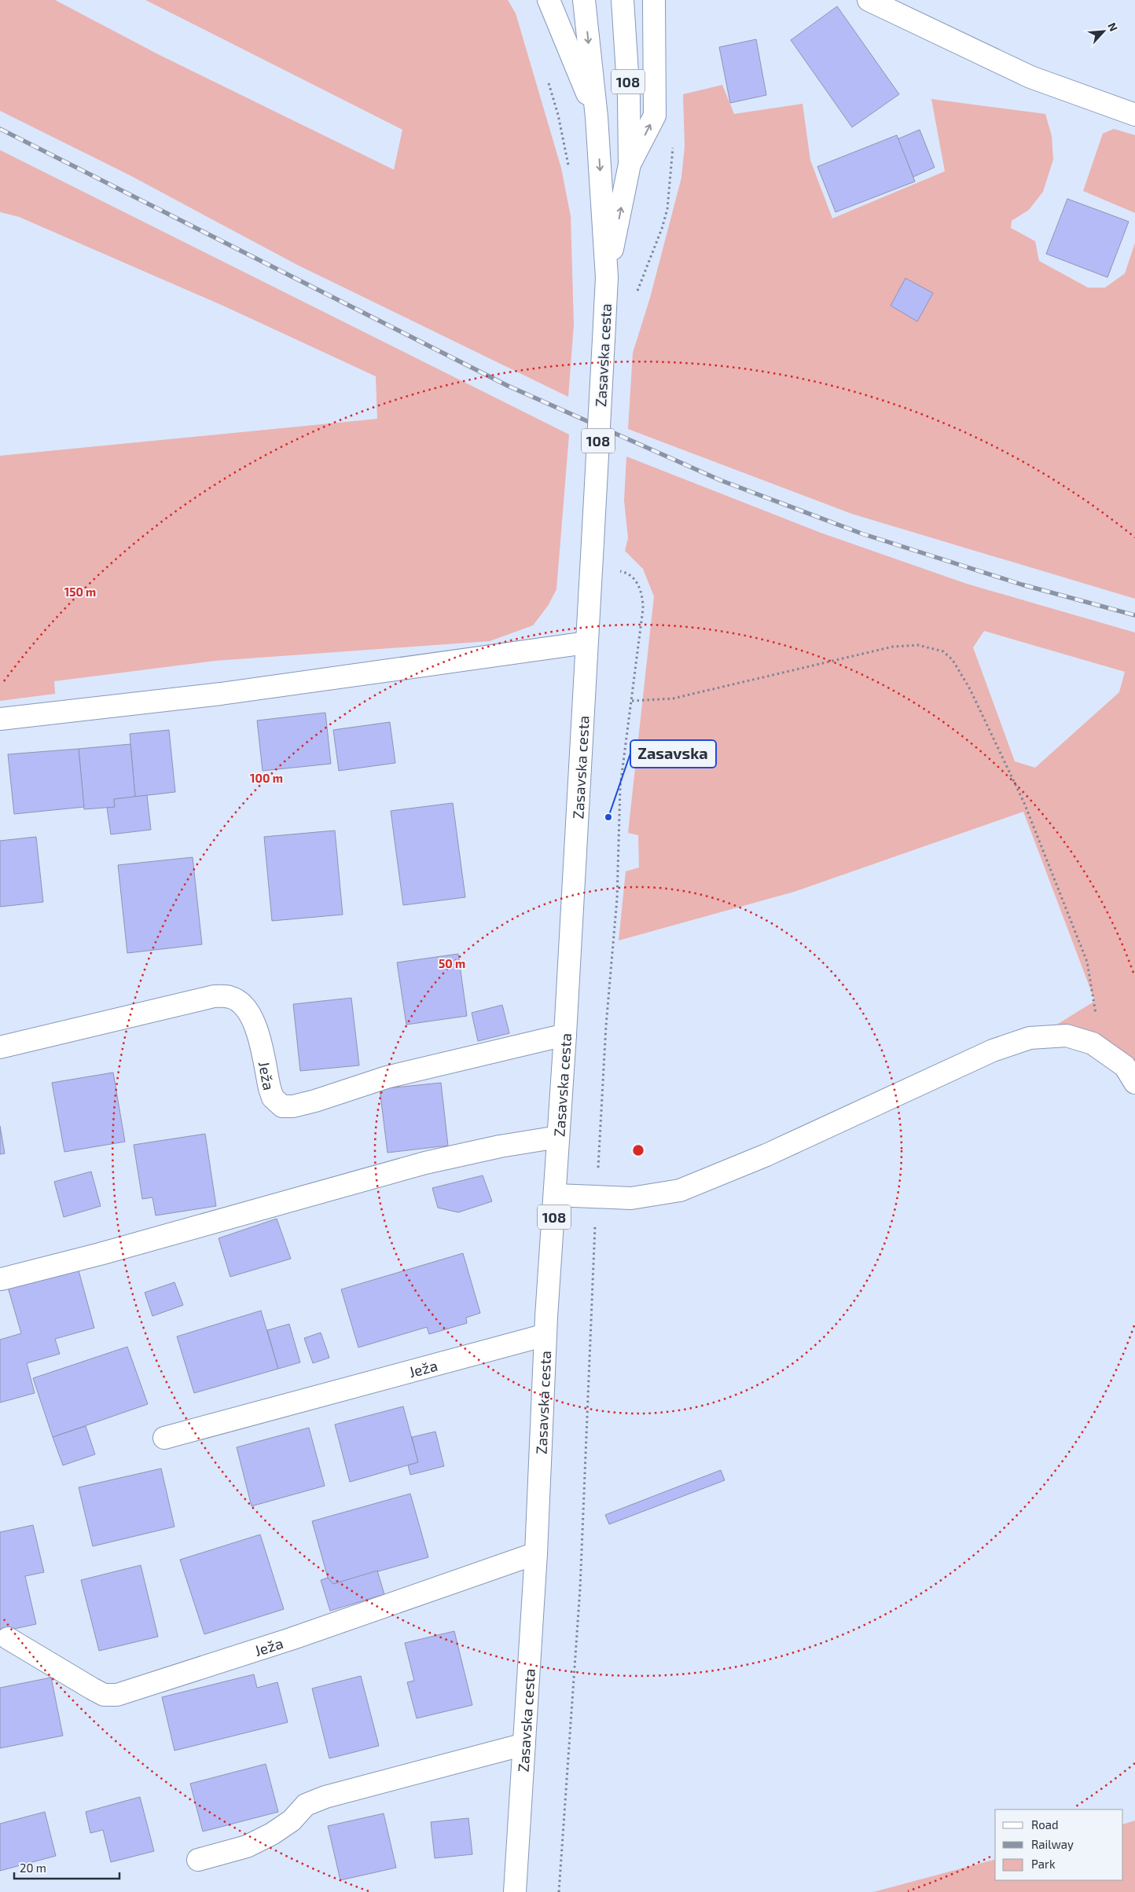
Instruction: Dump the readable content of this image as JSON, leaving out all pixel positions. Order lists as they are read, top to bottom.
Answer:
{
  "streets": {
    "street": ["108", "Zasavska cesta", "Ježa"]
  },
  "crossings": [
    ["Zasavska cesta", "Ježa"]
  ],
  "places": ["Zasavska"],
  "legend": ["Road", "Railway", "Park"],
  "scale_bar": "20 m",
  "north": "top right",
  "rings": ["150 m", "100 m", "50 m"]
}
